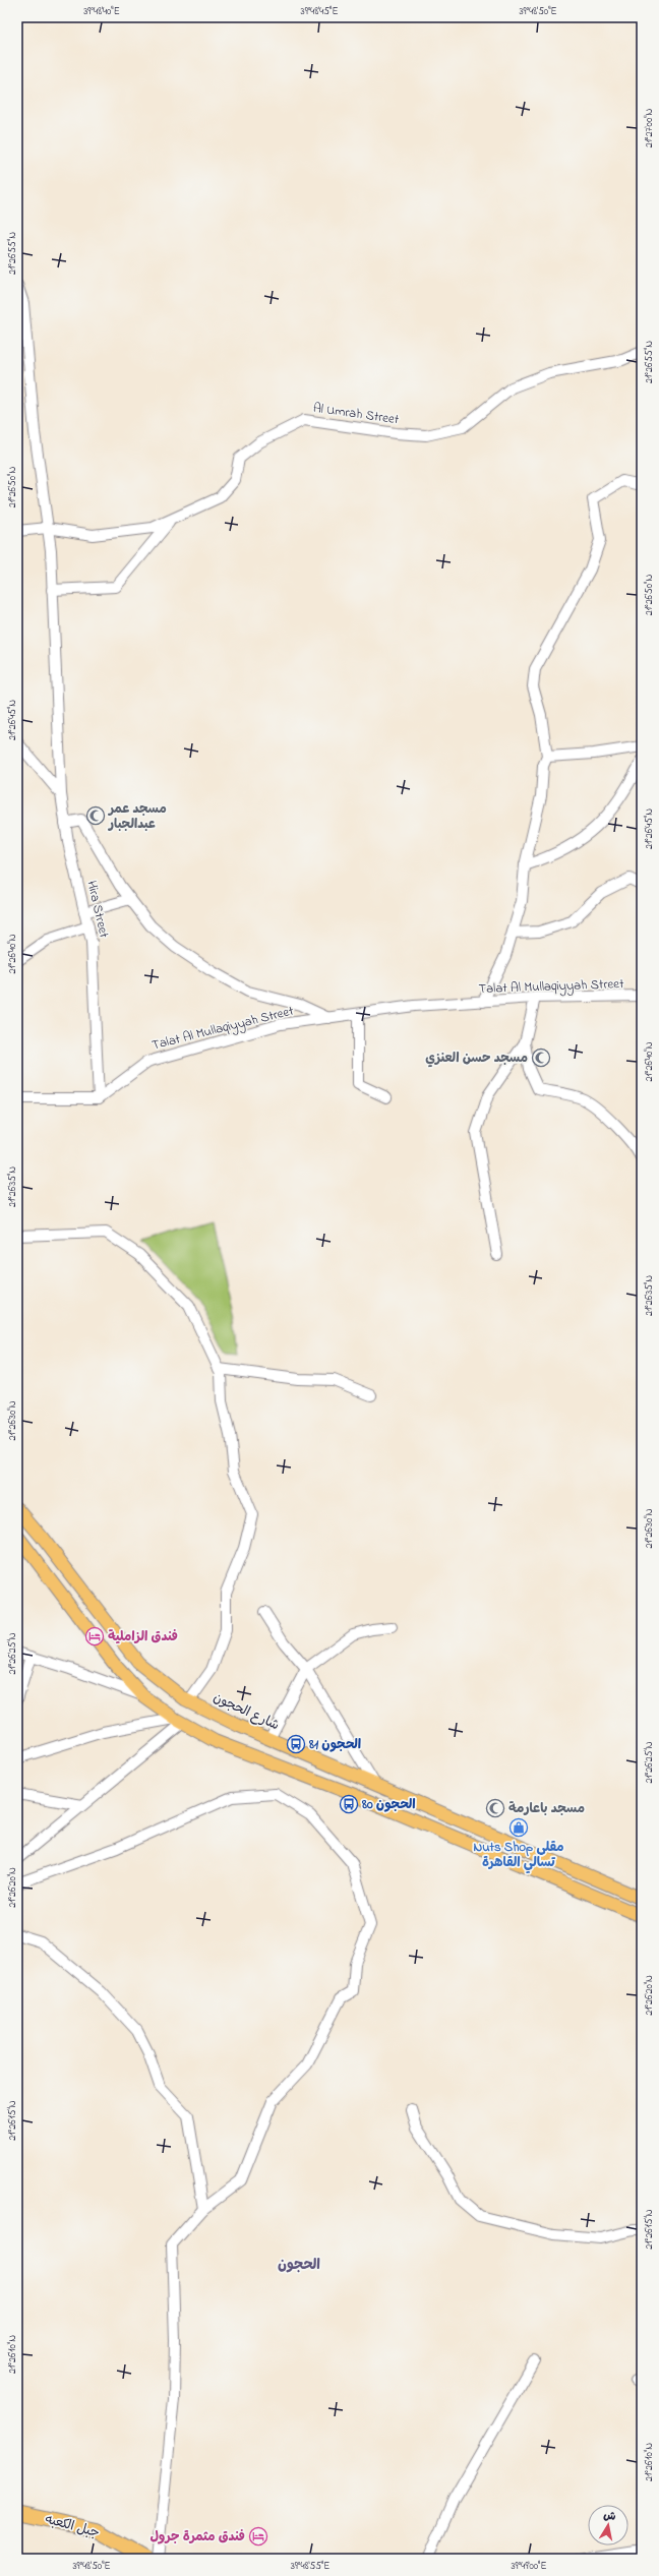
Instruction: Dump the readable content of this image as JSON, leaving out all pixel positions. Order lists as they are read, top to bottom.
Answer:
{
  "streets": {
    "highway": ["جبل الكعبه"],
    "main road": ["شارع الحجون"],
    "street": ["Al Umrah Street", "Hira Street", "Talat Al Mullaqiyyah Street"]
  },
  "crossings": [
    ["Al Umrah Street", "Hira Street"],
    ["Hira Street", "Talat Al Mullaqiyyah Street"]
  ],
  "districts": ["الحجون"],
  "places": {
    "mosque": ["مسجد عمر عبدالجبار", "مسجد حسن العنزي", "مسجد باعارمة"],
    "hotel": ["فندق الزاملية", "فندق مثمرة جرول"],
    "bus stop": ["الحجون 81", "الحجون 80"],
    "shop": ["Nuts Shop مقلى تسالي القاهرة"]
  },
  "north": "top",
  "coordinates": [
    "39°48'40\"E",
    "39°48'45\"E",
    "39°48'50\"E",
    "21°27'00\"N",
    "21°26'55\"N",
    "21°26'50\"N",
    "21°26'45\"N",
    "21°26'40\"N",
    "21°26'35\"N",
    "21°26'30\"N",
    "21°26'25\"N",
    "21°26'20\"N",
    "21°26'15\"N",
    "21°26'10\"N",
    "39°48'55\"E",
    "39°49'00\"E"
  ]
}
